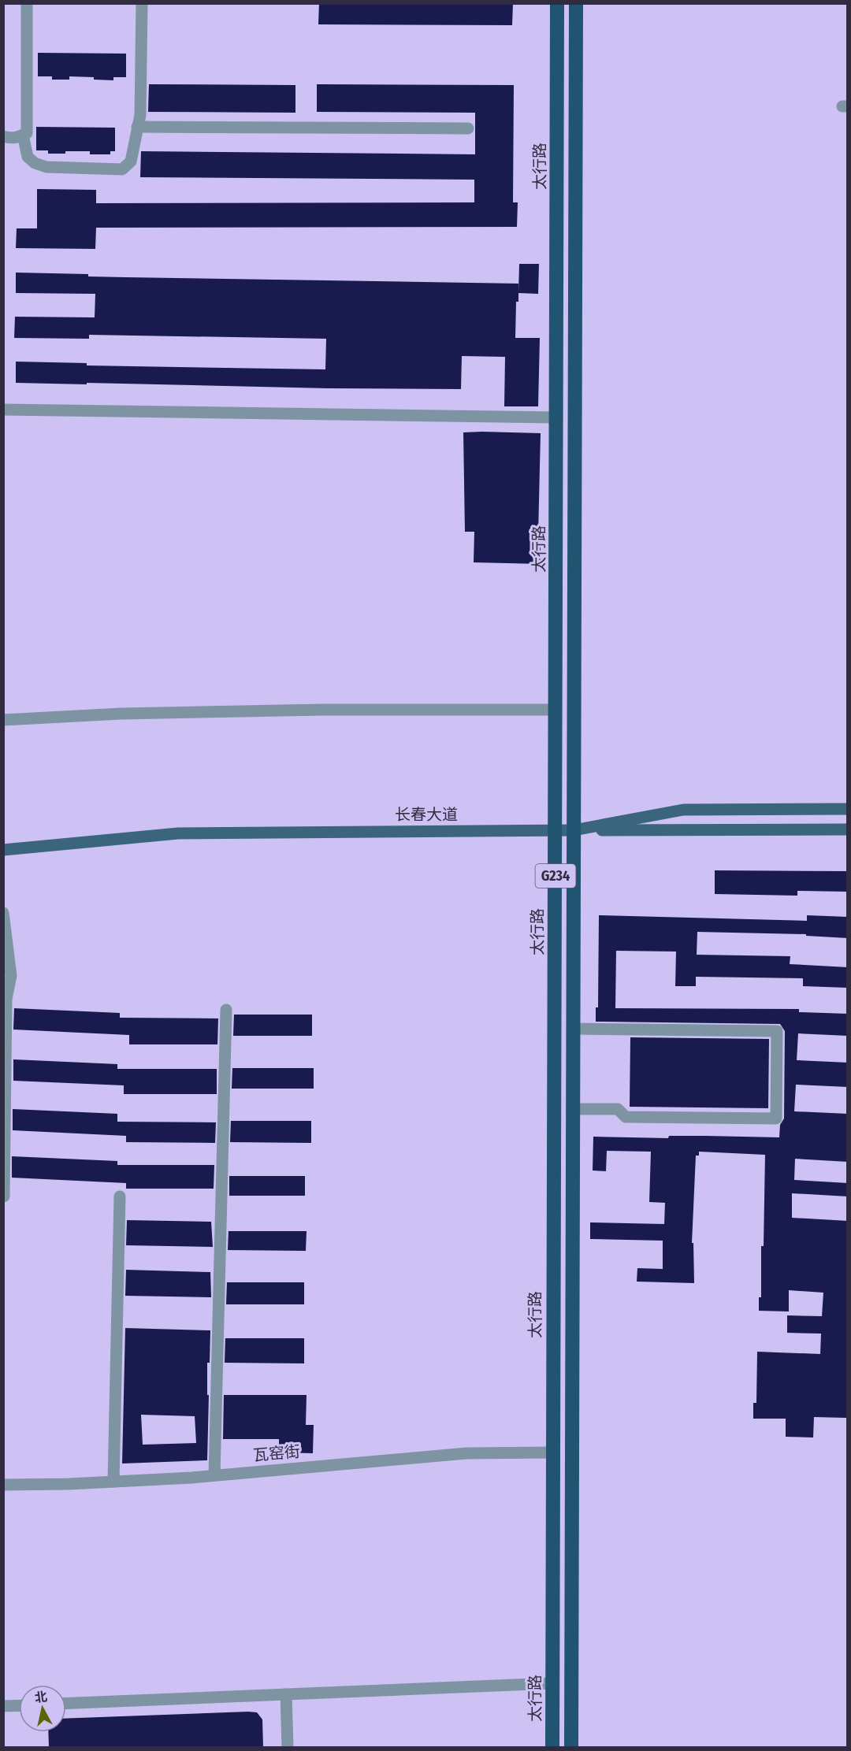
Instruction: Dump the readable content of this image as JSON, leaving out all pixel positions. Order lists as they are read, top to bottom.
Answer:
{
  "streets": {
    "highway": ["太行路", "G234"],
    "main road": ["长春大道"],
    "street": ["瓦窑街"]
  },
  "crossings": [
    ["太行路", "长春大道"],
    ["太行路", "瓦窑街"],
    ["长春大道", "G234"]
  ],
  "north": "top"
}
